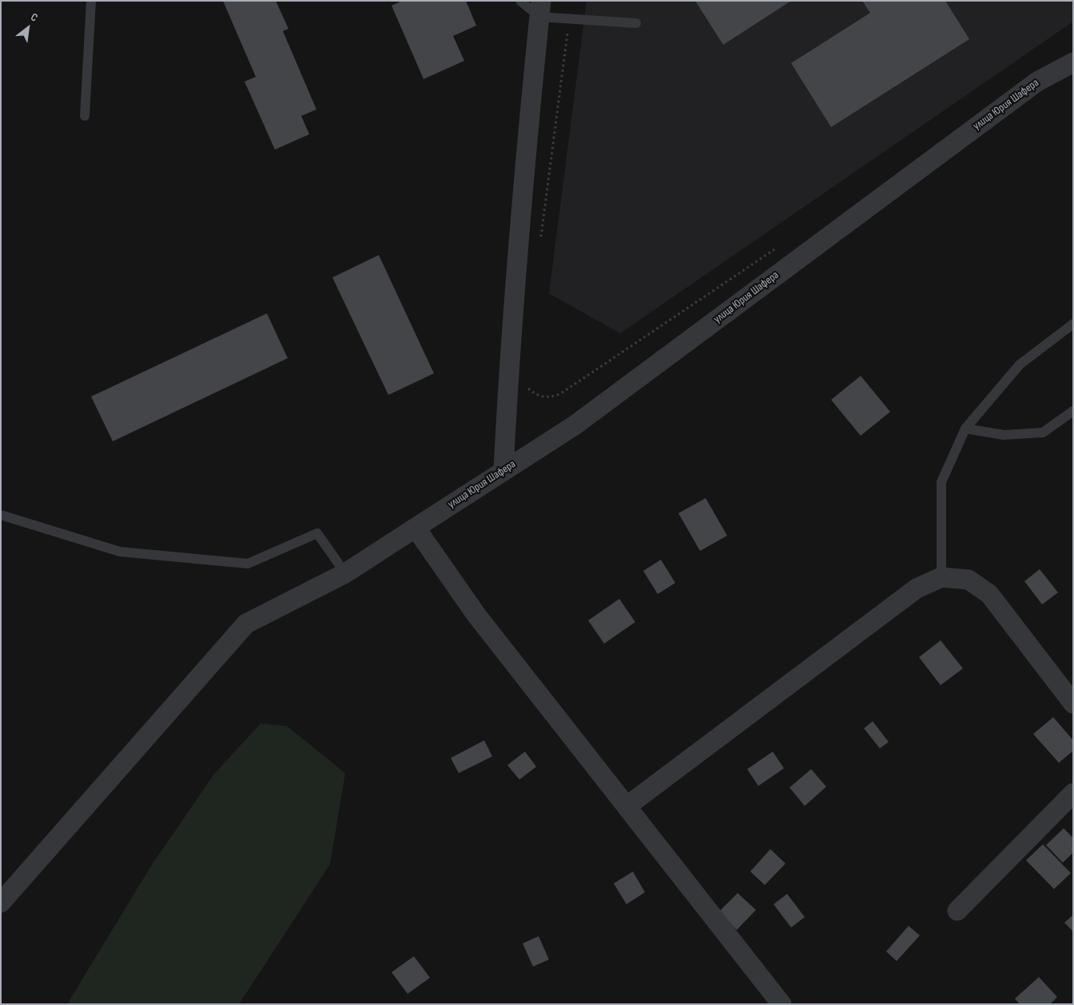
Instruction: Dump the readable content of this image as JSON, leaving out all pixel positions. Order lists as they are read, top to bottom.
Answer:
{
  "streets": {
    "street": ["улица Юрия Шафера"]
  },
  "north": "top right"
}
